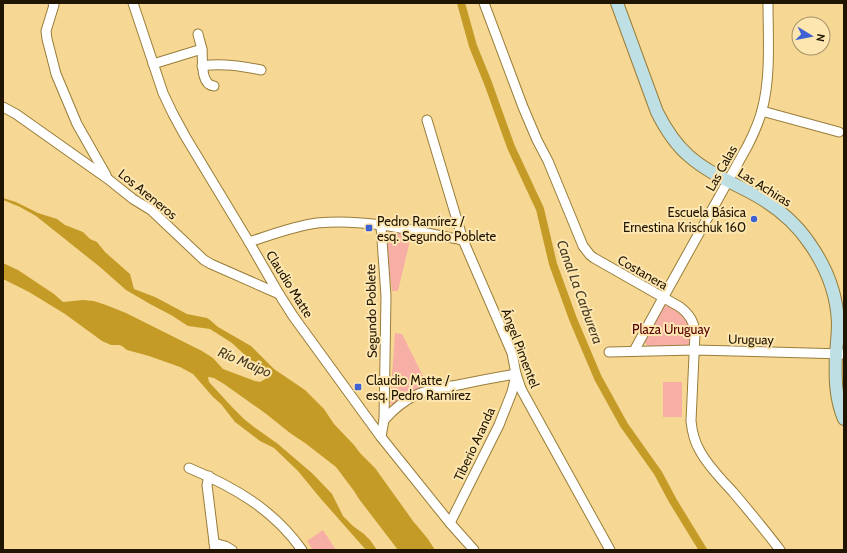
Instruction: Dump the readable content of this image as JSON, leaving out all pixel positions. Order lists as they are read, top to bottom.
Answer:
{
  "streets": {
    "street": [
      "Las Calas",
      "Las Achiras",
      "Los Areneros",
      "Costanera",
      "Claudio Matte",
      "Segundo Poblete",
      "Uruguay",
      "Ángel Pimentel",
      "Tiberio Aranda"
    ]
  },
  "crossings": [
    ["Las Calas", "Las Achiras"],
    ["Las Calas", "Costanera"],
    ["Las Calas", "Uruguay"],
    ["Las Achiras", "Uruguay"],
    ["Los Areneros", "Claudio Matte"],
    ["Costanera", "Uruguay"],
    ["Claudio Matte", "Segundo Poblete"],
    ["Claudio Matte", "Tiberio Aranda"],
    ["Ángel Pimentel", "Tiberio Aranda"]
  ],
  "water": ["Canal La Carburera", "Río Maipo"],
  "parks": ["Plaza Uruguay"],
  "places": {
    "other": ["Escuela Básica Ernestina Krischuk 160"],
    "transit": ["Pedro Ramírez / esq. Segundo Poblete", "Claudio Matte / esq. Pedro Ramírez"]
  },
  "north": "right"
}
